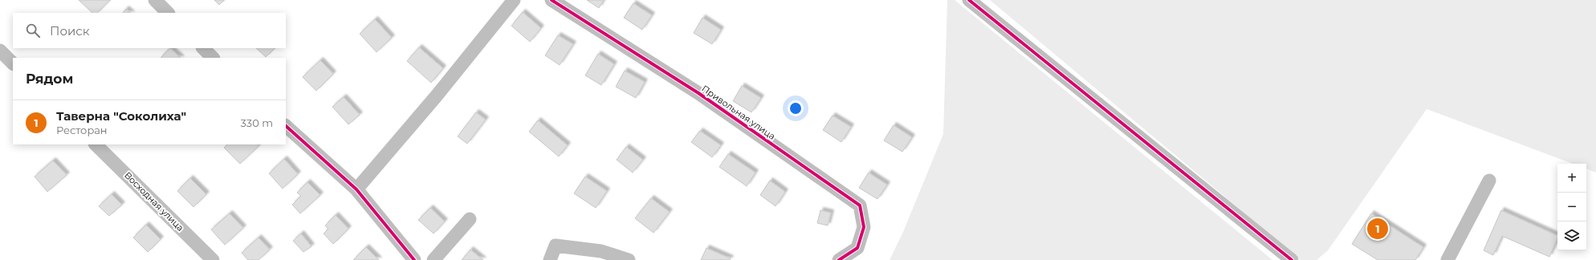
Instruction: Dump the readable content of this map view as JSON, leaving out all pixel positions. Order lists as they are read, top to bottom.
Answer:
{
  "streets": {
    "street": ["Привольная улица", "Восходная улица"]
  },
  "page": {
    "search": "Поиск",
    "heading": "Рядом",
    "list": [
      {
        "mark": "1",
        "name": "Таверна \"Соколиха\"",
        "note": "Ресторан",
        "value": "330 m"
      }
    ],
    "map_buttons": ["+", "−"],
    "pins": "1"
  }
}
